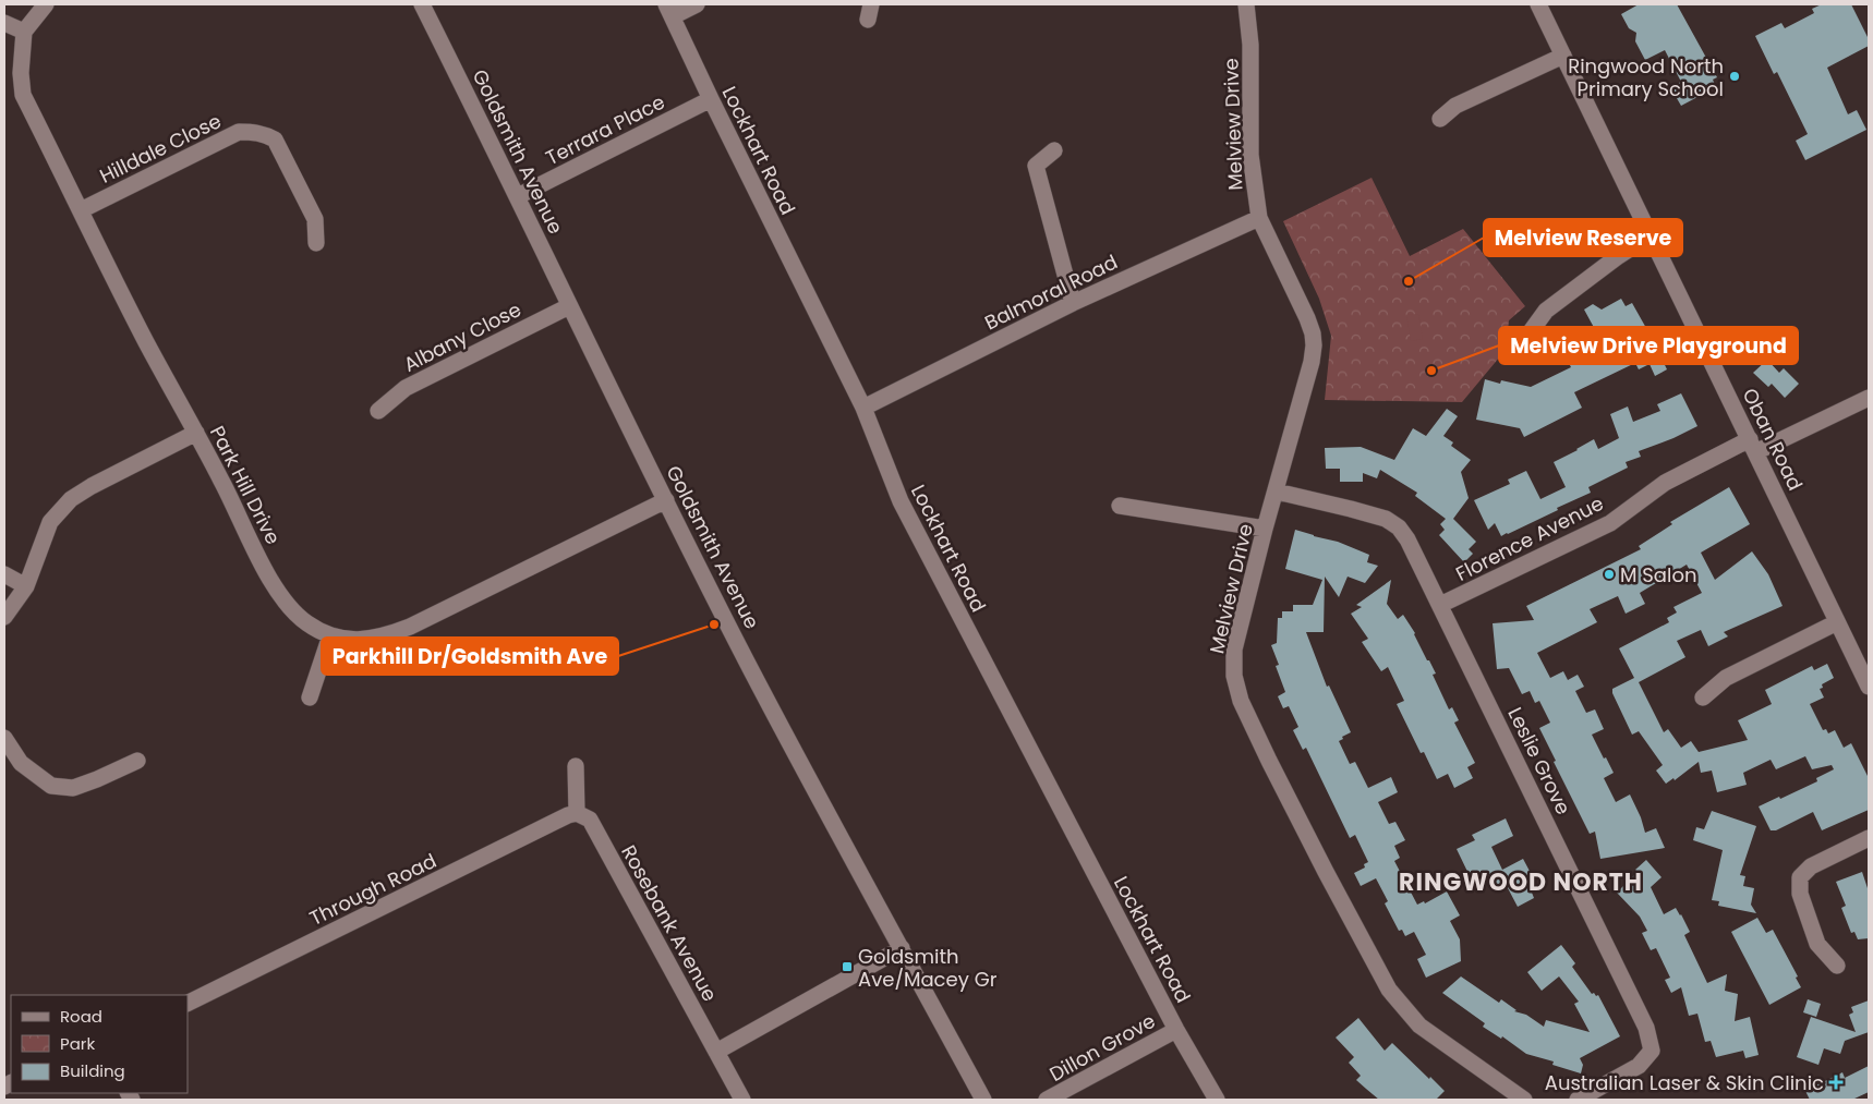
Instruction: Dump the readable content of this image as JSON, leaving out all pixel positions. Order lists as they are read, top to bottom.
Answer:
{
  "streets": {
    "street": [
      "Melview Drive",
      "Terrara Place",
      "Hilldale Close",
      "Lockhart Road",
      "Goldsmith Avenue",
      "Balmoral Road",
      "Albany Close",
      "Oban Road",
      "Park Hill Drive",
      "Florence Avenue",
      "Leslie Grove",
      "Through Road",
      "Rosebank Avenue",
      "Dillon Grove"
    ]
  },
  "crossings": [
    ["Melview Drive", "Balmoral Road"],
    ["Melview Drive", "Leslie Grove"],
    ["Terrara Place", "Lockhart Road"],
    ["Terrara Place", "Goldsmith Avenue"],
    ["Hilldale Close", "Park Hill Drive"],
    ["Lockhart Road", "Balmoral Road"],
    ["Lockhart Road", "Dillon Grove"],
    ["Goldsmith Avenue", "Albany Close"],
    ["Goldsmith Avenue", "Park Hill Drive"],
    ["Oban Road", "Florence Avenue"],
    ["Florence Avenue", "Leslie Grove"],
    ["Through Road", "Rosebank Avenue"]
  ],
  "districts": ["RINGWOOD NORTH"],
  "places": {
    "other": [
      "Ringwood North Primary School",
      "Melview Reserve",
      "Melview Drive Playground",
      "M Salon",
      "Parkhill Dr/Goldsmith Ave"
    ],
    "transit": ["Goldsmith Ave/Macey Gr"],
    "health": ["Australian Laser & Skin Clinic"]
  },
  "legend": ["Road", "Park", "Building"]
}
